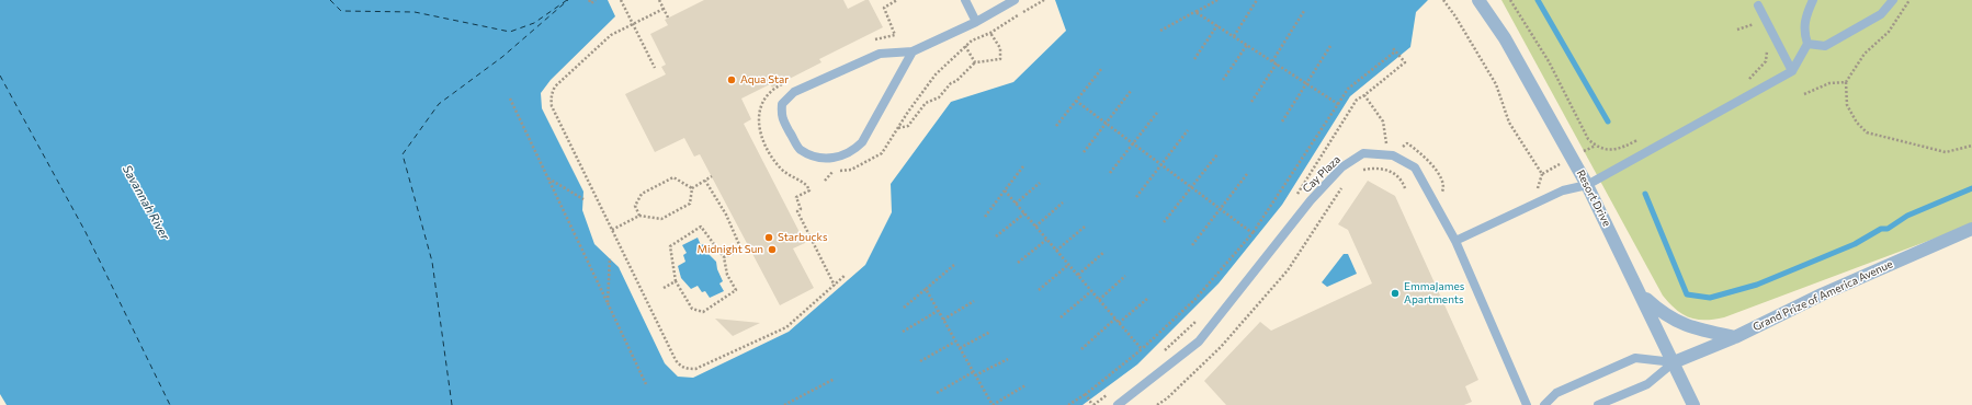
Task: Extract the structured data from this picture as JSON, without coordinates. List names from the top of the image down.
{
  "streets": {
    "street": ["Resort Drive", "Grand Prize of America Avenue"],
    "lane": ["Cay Plaza"]
  },
  "crossings": [
    ["Resort Drive", "Grand Prize of America Avenue"]
  ],
  "water": ["Savannah River"],
  "places": [
    "Aqua Star",
    "Starbucks",
    "Midnight Sun",
    "EmmaJames Apartments"
  ]
}
